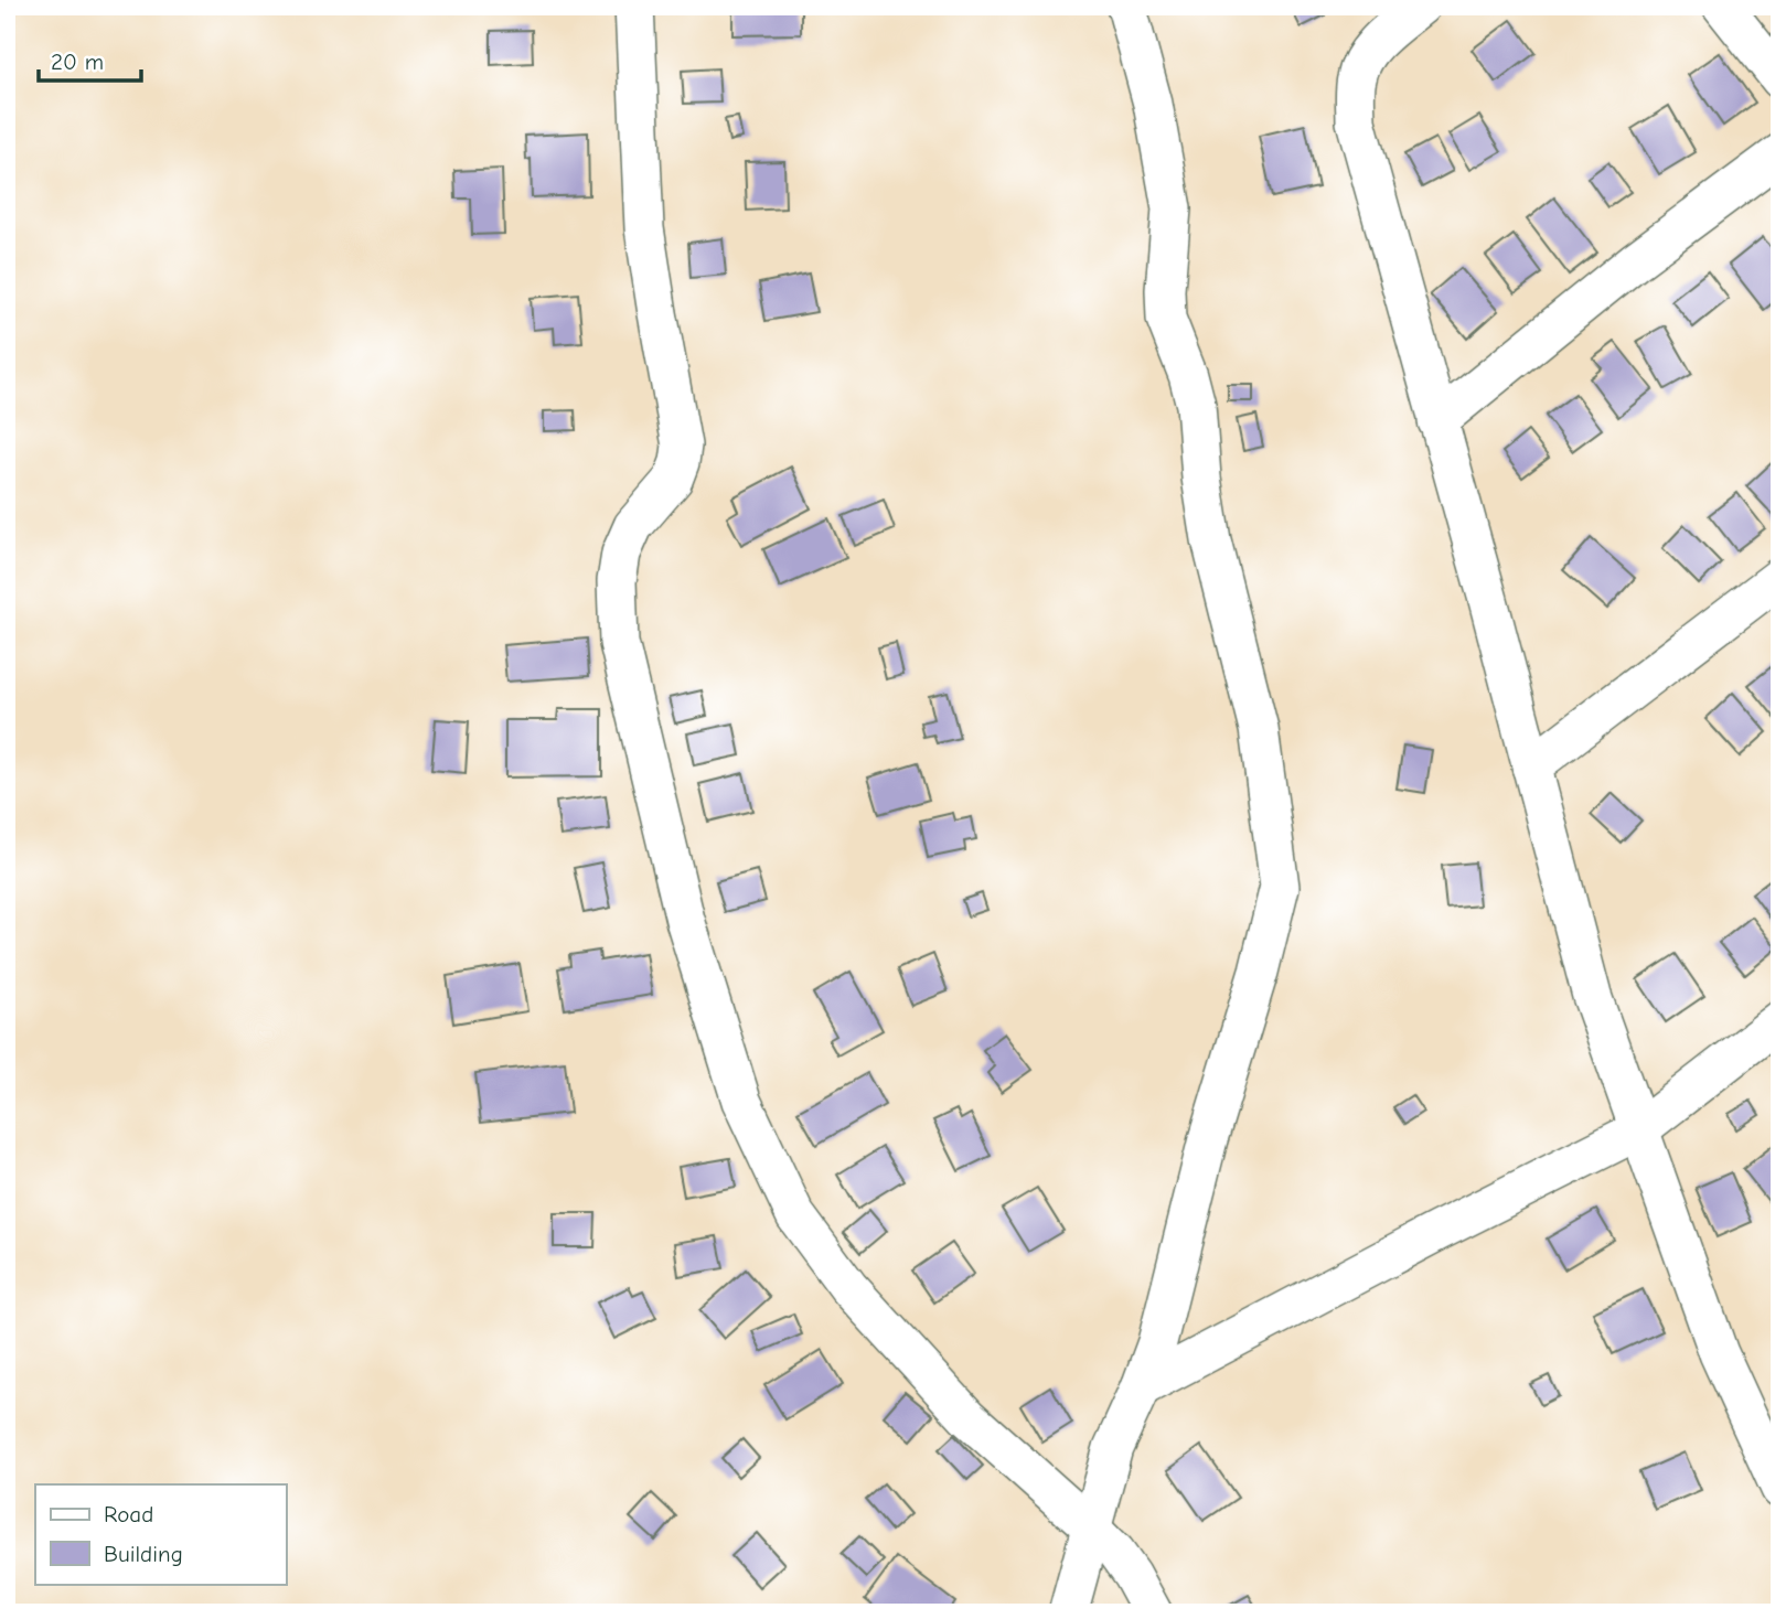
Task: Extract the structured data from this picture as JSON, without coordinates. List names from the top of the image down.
{
  "legend": ["Road", "Building"],
  "scale_bar": "20 m"
}
